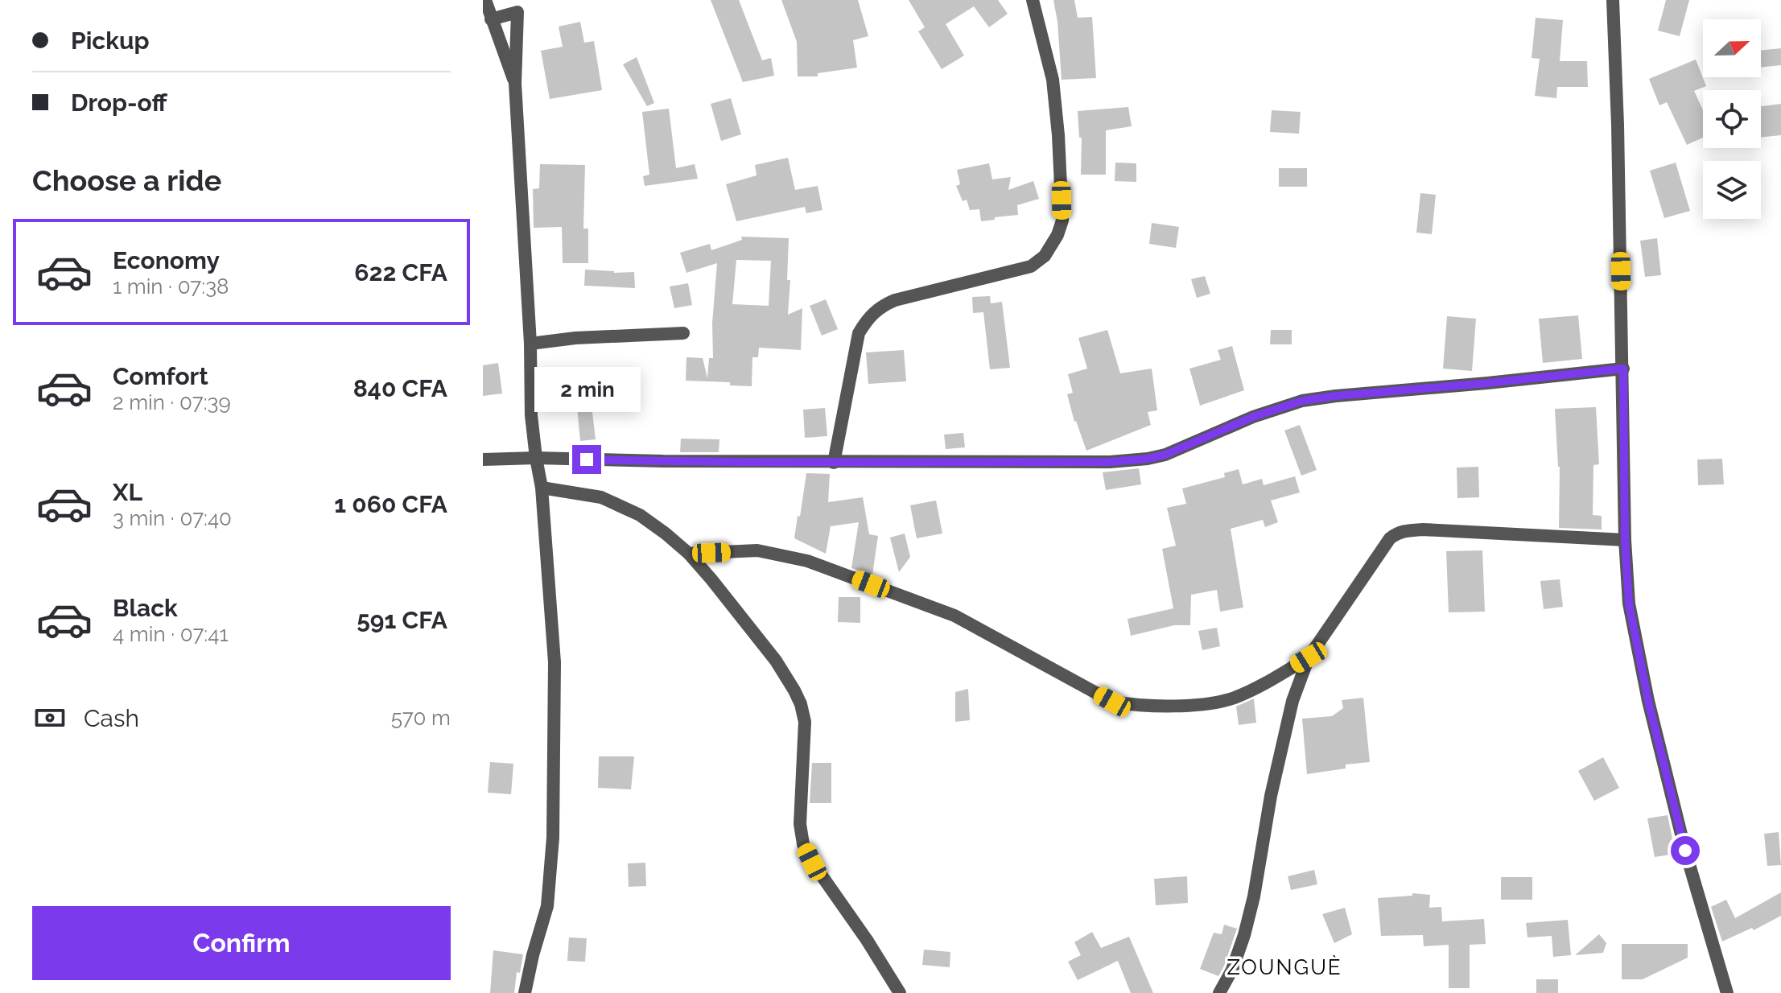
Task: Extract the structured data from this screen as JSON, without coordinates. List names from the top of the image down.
{
  "districts": ["ZOUNGUÈ"],
  "north": "right",
  "page": {
    "banner": ["Pickup", "Drop-off"],
    "heading": "Choose a ride",
    "list": [
      {
        "name": "Economy",
        "note": "1 min · 07:38",
        "value": "622 CFA"
      },
      {
        "name": "Comfort",
        "note": "2 min · 07:39",
        "value": "840 CFA"
      },
      {
        "name": "XL",
        "note": "3 min · 07:40",
        "value": "1 060 CFA"
      },
      {
        "name": "Black",
        "note": "4 min · 07:41",
        "value": "591 CFA"
      }
    ],
    "bubble": "2 min",
    "pay": ["Cash", "570 m"],
    "buttons": "Confirm"
  }
}
